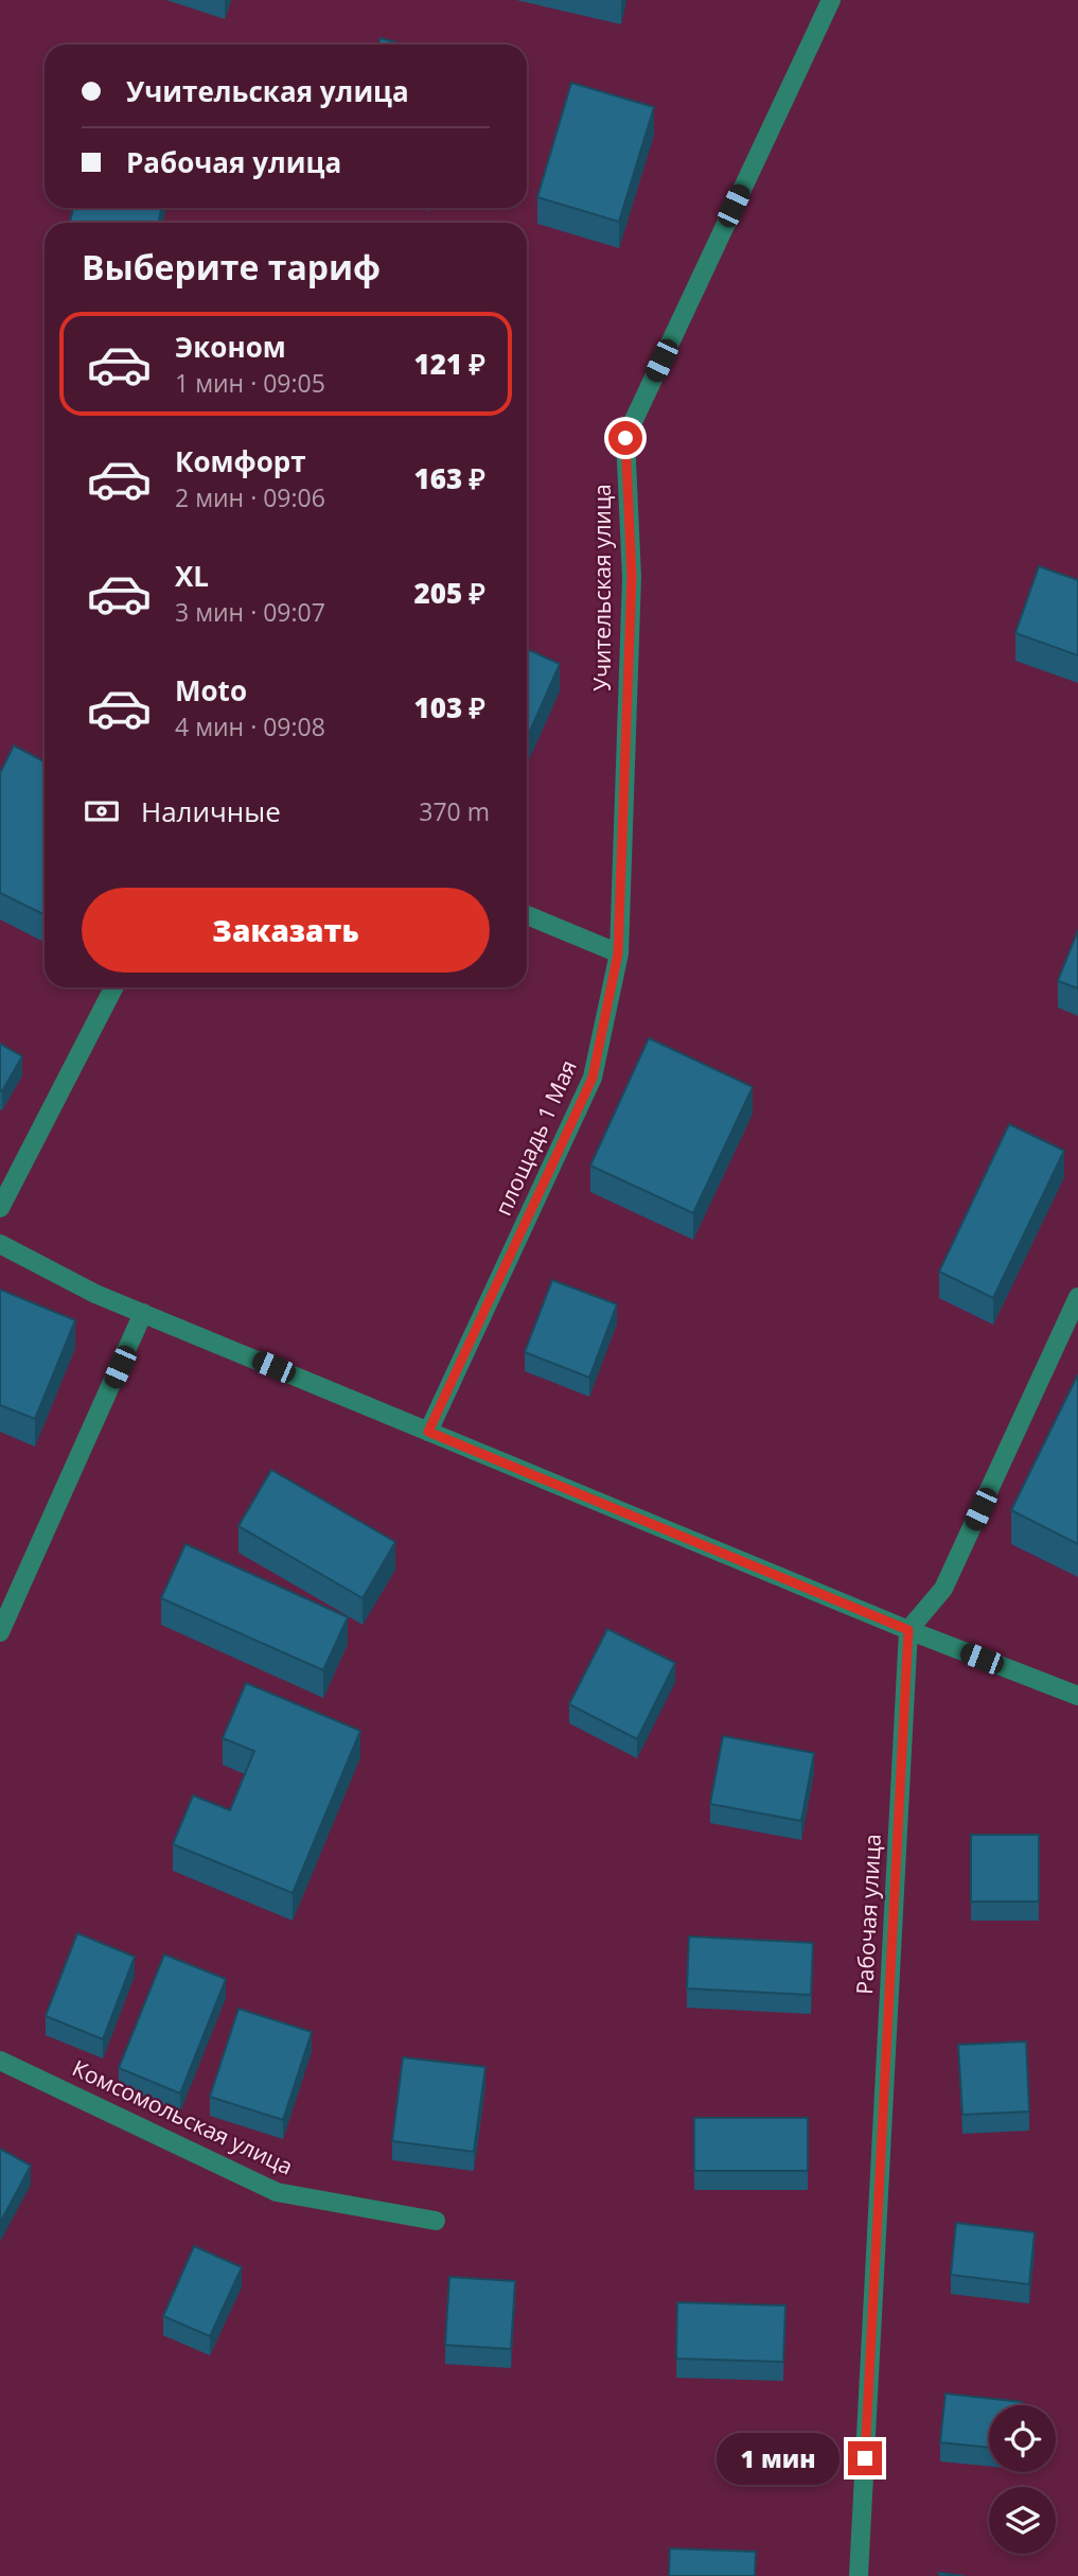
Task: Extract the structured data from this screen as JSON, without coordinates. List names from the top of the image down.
{
  "streets": {
    "street": [
      "Учительская улица",
      "площадь 1 Мая",
      "Рабочая улица",
      "Комсомольская улица"
    ]
  },
  "crossings": [
    ["Учительская улица", "площадь 1 Мая"]
  ],
  "page": {
    "banner": ["Учительская улица", "Рабочая улица"],
    "heading": "Выберите тариф",
    "list": [
      {
        "name": "Эконом",
        "note": "1 мин · 09:05",
        "value": "121 ₽"
      },
      {
        "name": "Комфорт",
        "note": "2 мин · 09:06",
        "value": "163 ₽"
      },
      {
        "name": "XL",
        "note": "3 мин · 09:07",
        "value": "205 ₽"
      },
      {
        "name": "Moto",
        "note": "4 мин · 09:08",
        "value": "103 ₽"
      }
    ],
    "pay": ["Наличные", "370 m"],
    "buttons": "Заказать",
    "bubble": "1 мин"
  }
}
